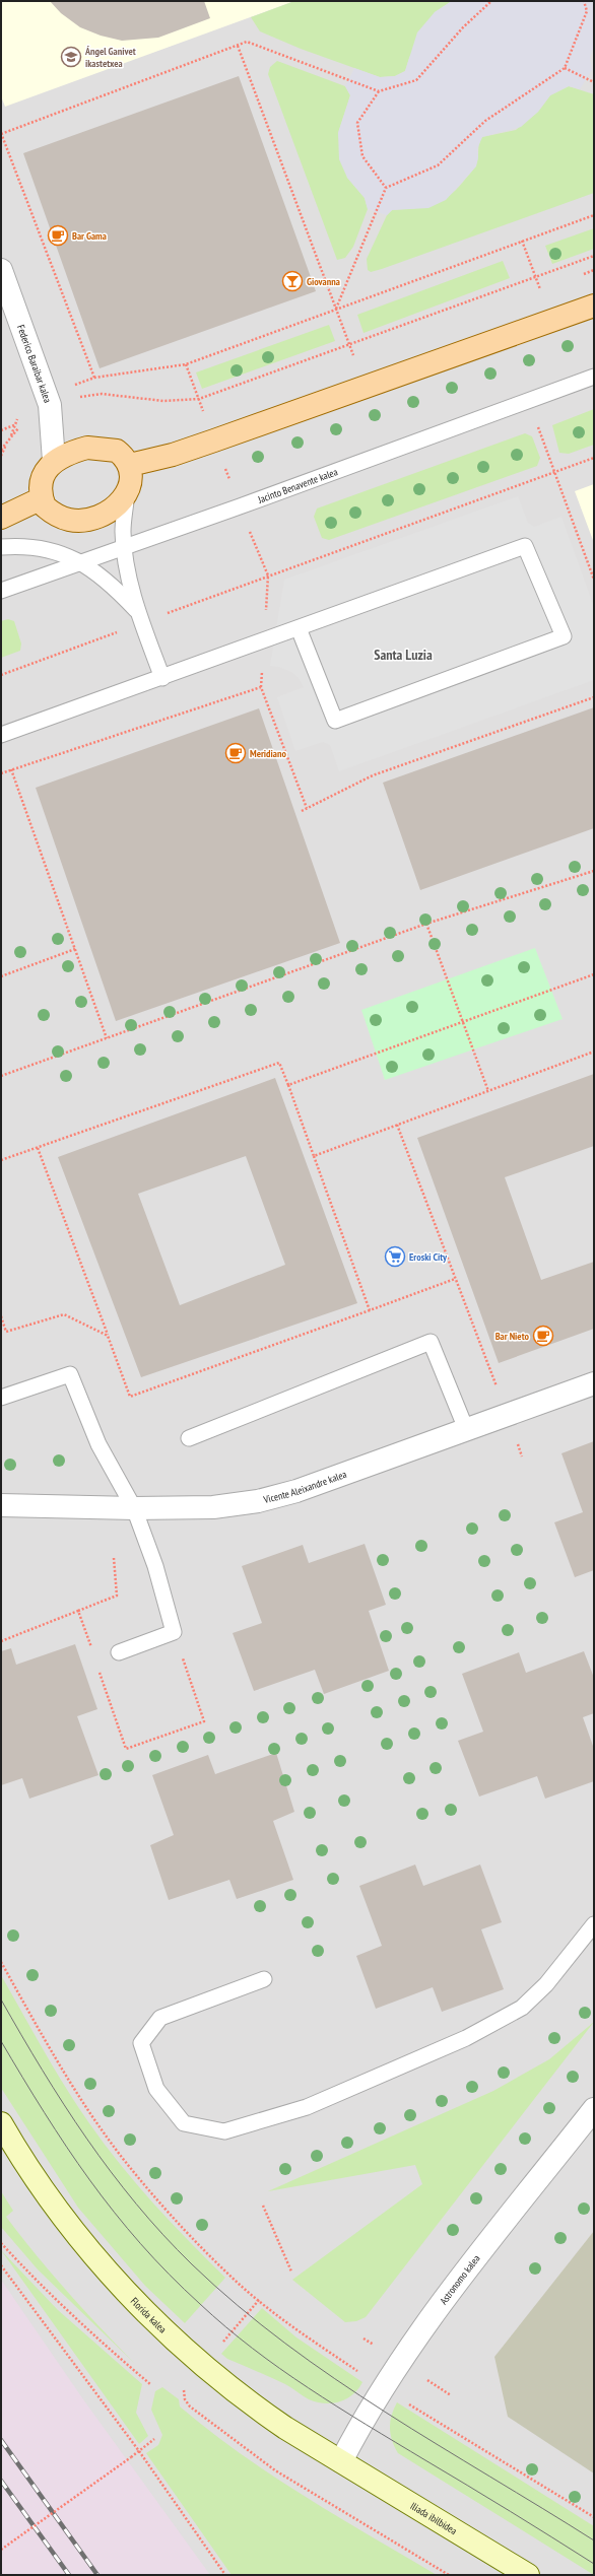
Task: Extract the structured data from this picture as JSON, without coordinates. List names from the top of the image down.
{
  "streets": {
    "main road": ["Florida kalea", "Iliada ibilbidea"],
    "street": ["Federico Baraibar kalea", "Vicente Aleixandre kalea", "Astronomo kalea"],
    "lane": ["Jacinto Benavente kalea"]
  },
  "crossings": [
    ["Astronomo kalea", "Florida kalea"],
    ["Astronomo kalea", "Iliada ibilbidea"],
    ["Florida kalea", "Iliada ibilbidea"]
  ],
  "districts": ["Santa Luzia"],
  "places": {
    "school or university": ["Ángel Ganivet ikastetxea"],
    "cafe": ["Bar Gama", "Meridiano", "Bar Nieto"],
    "bar": ["Giovanna"],
    "supermarket": ["Eroski City"]
  }
}
